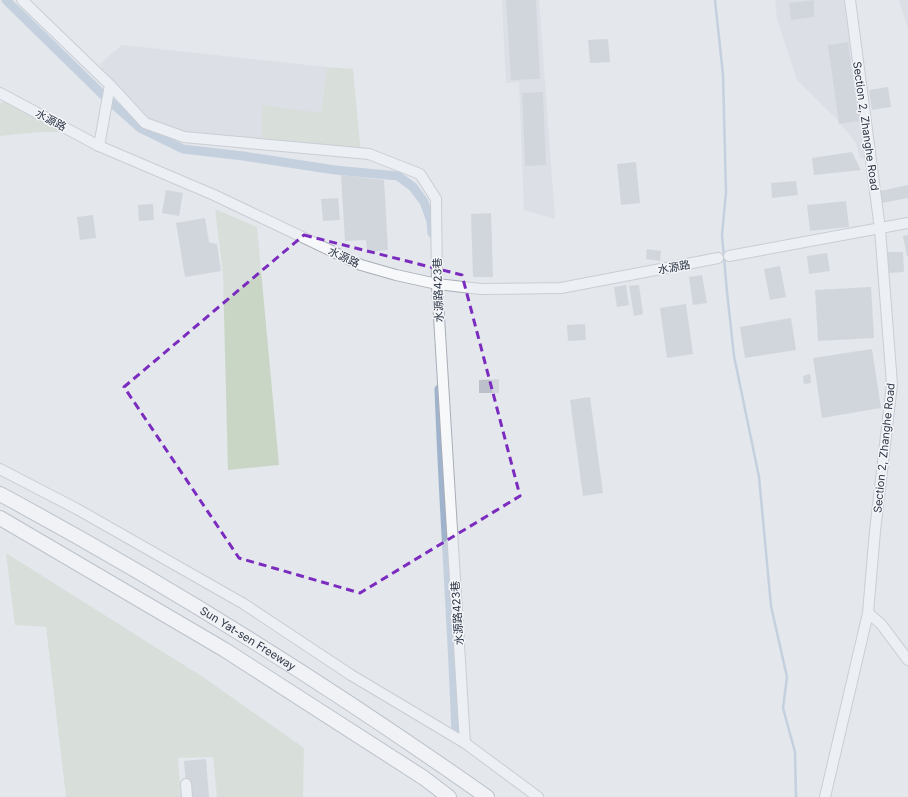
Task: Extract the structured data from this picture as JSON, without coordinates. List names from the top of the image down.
{
  "streets": {
    "highway": ["Sun Yat-sen Freeway"],
    "street": ["水源路", "Section 2, Zhanghe Road", "水源路423巷"]
  },
  "crossings": [
    ["水源路", "水源路423巷"]
  ]
}
